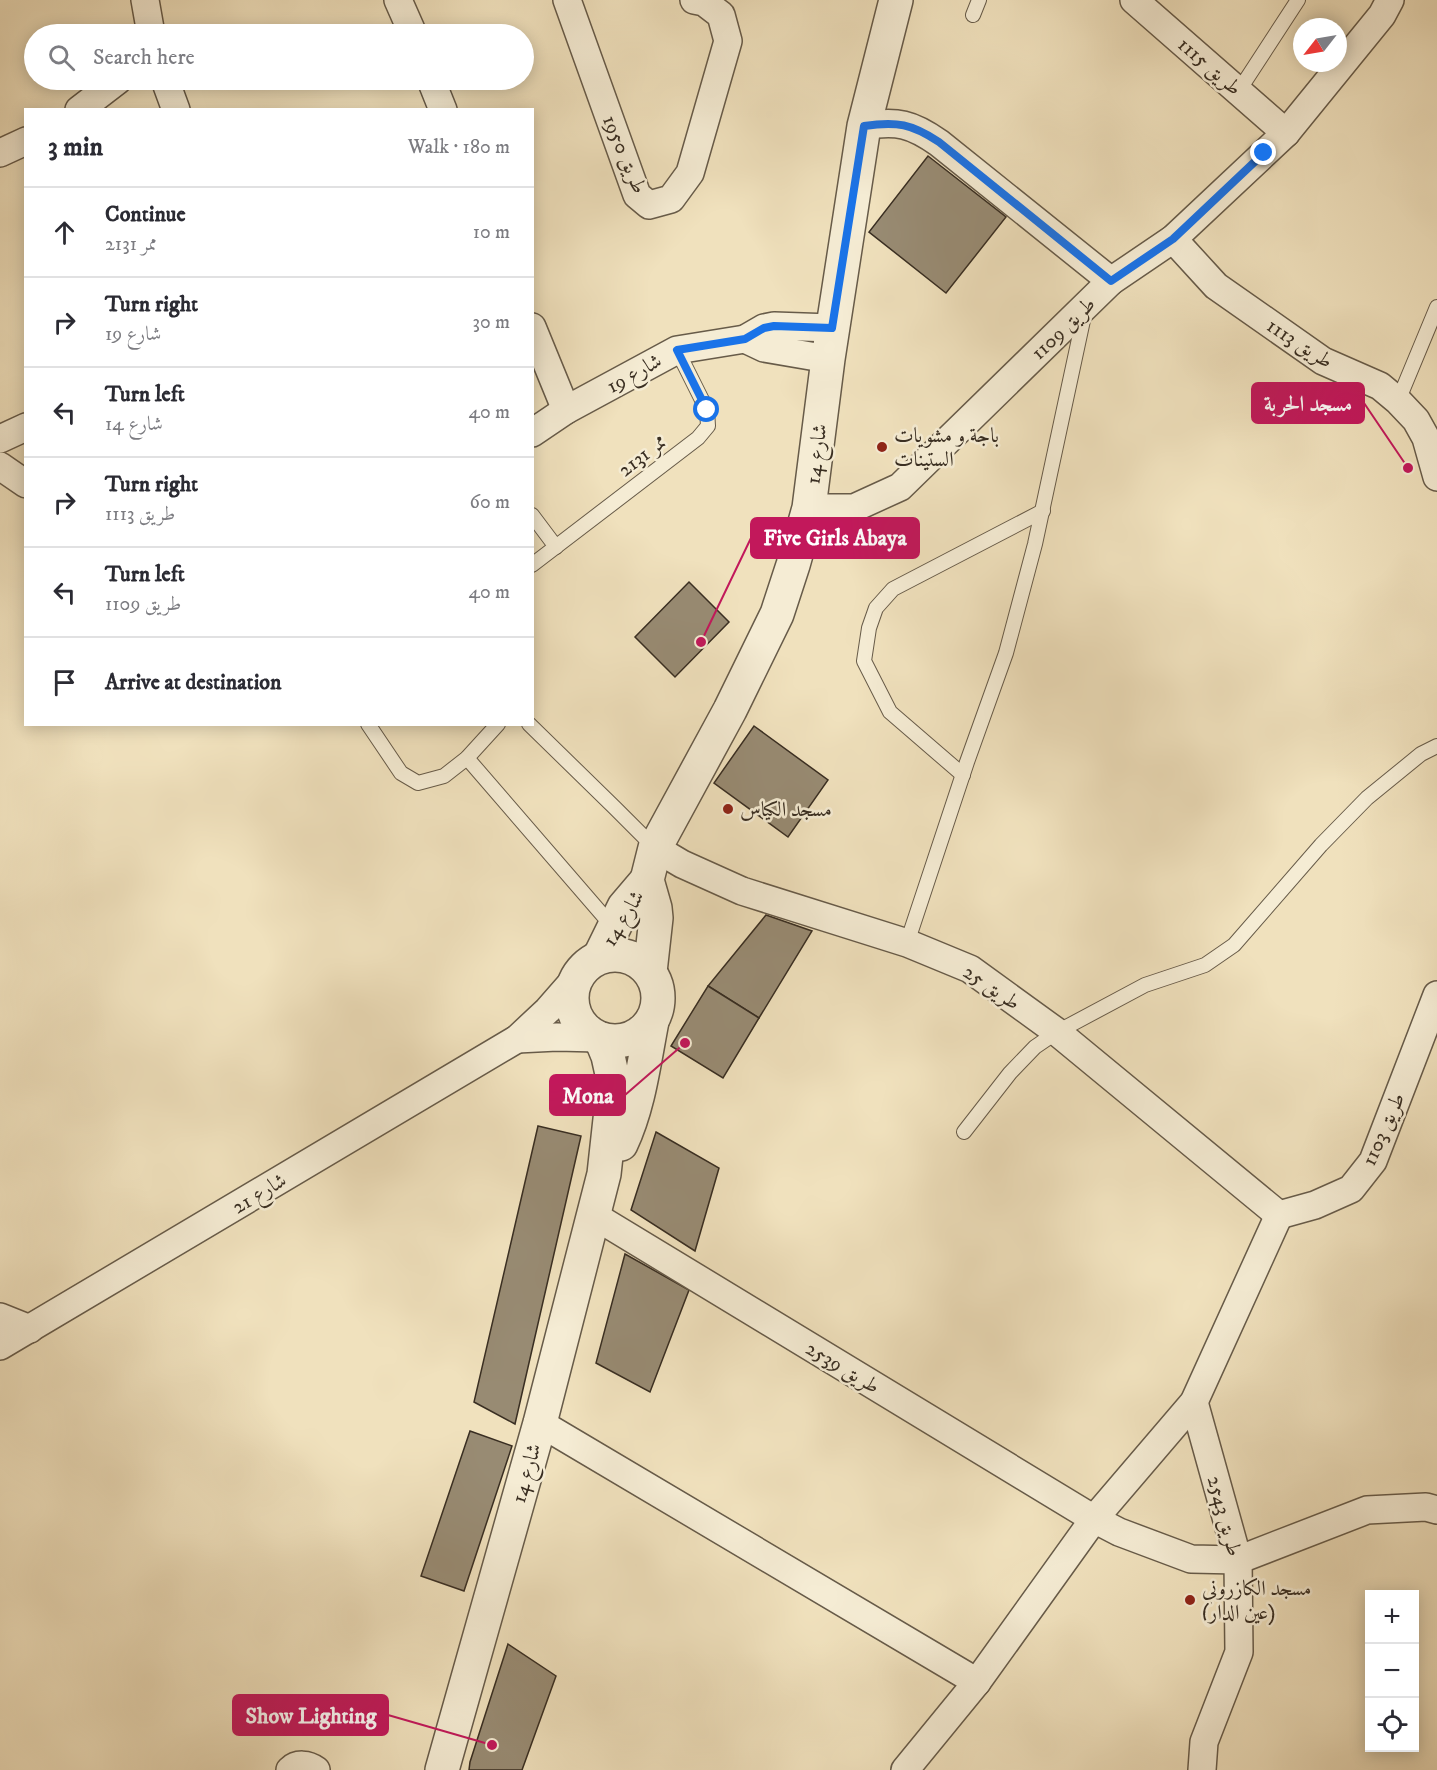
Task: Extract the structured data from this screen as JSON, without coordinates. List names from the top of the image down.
{
  "streets": {
    "street": [
      "طريق 1115",
      "طريق 1950",
      "طريق 1109",
      "طريق 1113",
      "شارع 19",
      "شارع 14",
      "طريق 25",
      "طريق 1103",
      "شارع 21",
      "طريق 2539",
      "طريق 2543"
    ],
    "lane": ["ممر 2131"]
  },
  "crossings": [
    ["طريق 1115", "طريق 1109"],
    ["طريق 1109", "طريق 1113"],
    ["طريق 1109", "شارع 14"],
    ["شارع 19", "شارع 14"],
    ["شارع 19", "ممر 2131"],
    ["شارع 14", "طريق 25"],
    ["شارع 14", "شارع 21"],
    ["شارع 14", "طريق 2539"],
    ["طريق 25", "طريق 1103"],
    ["طريق 2539", "طريق 2543"]
  ],
  "places": [
    "باجة و مشويات الستينات",
    "مسجد الحربة",
    "Five Girls Abaya",
    "مسجد الكياس",
    "Mona",
    "مسجد الكازروني (عين الدار)",
    "Show Lighting"
  ],
  "north": "bottom left",
  "page": {
    "search": "Search here",
    "heading": ["3 min", "Walk · 180 m"],
    "list": [
      ["Continue", "ممر 2131", "10 m"],
      ["Turn right", "شارع 19", "30 m"],
      ["Turn left", "شارع 14", "40 m"],
      ["Turn right", "طريق 1113", "60 m"],
      ["Turn left", "طريق 1109", "40 m"],
      "Arrive at destination"
    ],
    "map_buttons": ["+", "−"]
  }
}
